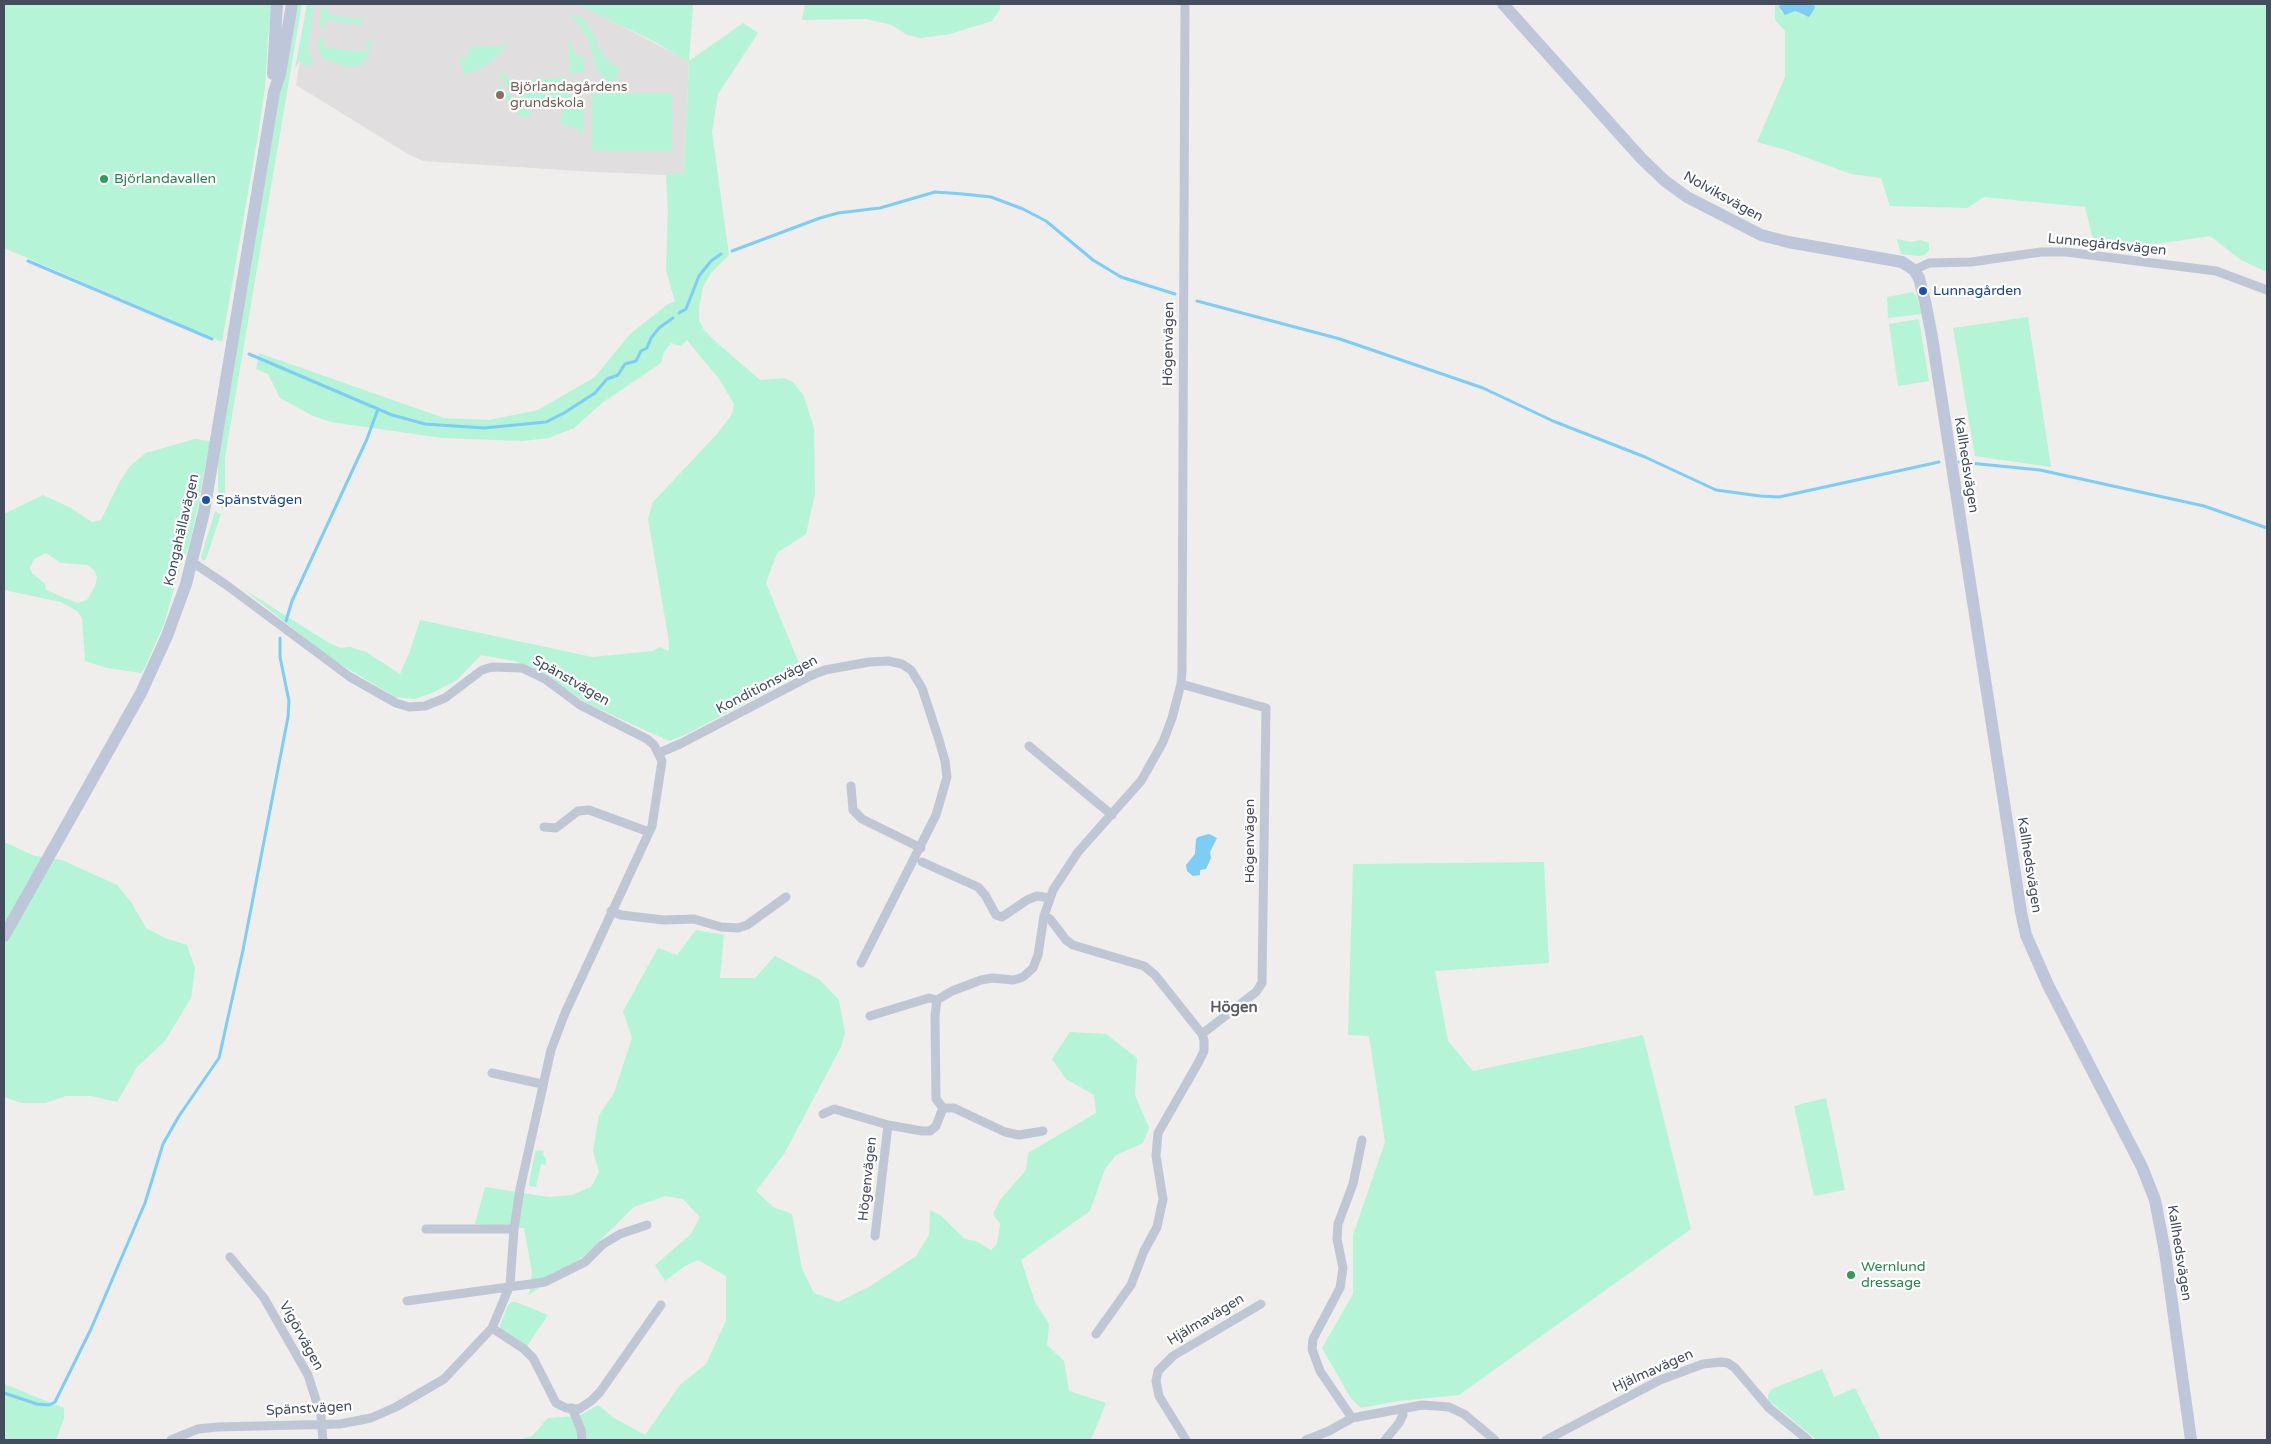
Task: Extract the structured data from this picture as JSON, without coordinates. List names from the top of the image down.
{
  "streets": {
    "street": [
      "Nolviksvägen",
      "Lunnegårdsvägen",
      "Högenvägen",
      "Kallhedsvägen",
      "Kongahällavägen",
      "Spänstvägen",
      "Konditionsvägen",
      "Hjälmavägen",
      "Vigörvägen"
    ]
  },
  "crossings": [
    ["Nolviksvägen", "Lunnegårdsvägen"],
    ["Nolviksvägen", "Kallhedsvägen"],
    ["Lunnegårdsvägen", "Kallhedsvägen"],
    ["Kongahällavägen", "Spänstvägen"],
    ["Spänstvägen", "Konditionsvägen"],
    ["Spänstvägen", "Vigörvägen"]
  ],
  "districts": ["Högen"],
  "places": [
    "Björlandagårdens grundskola",
    "Björlandavallen",
    "Lunnagården",
    "Spänstvägen",
    "Wernlund dressage"
  ]
}
